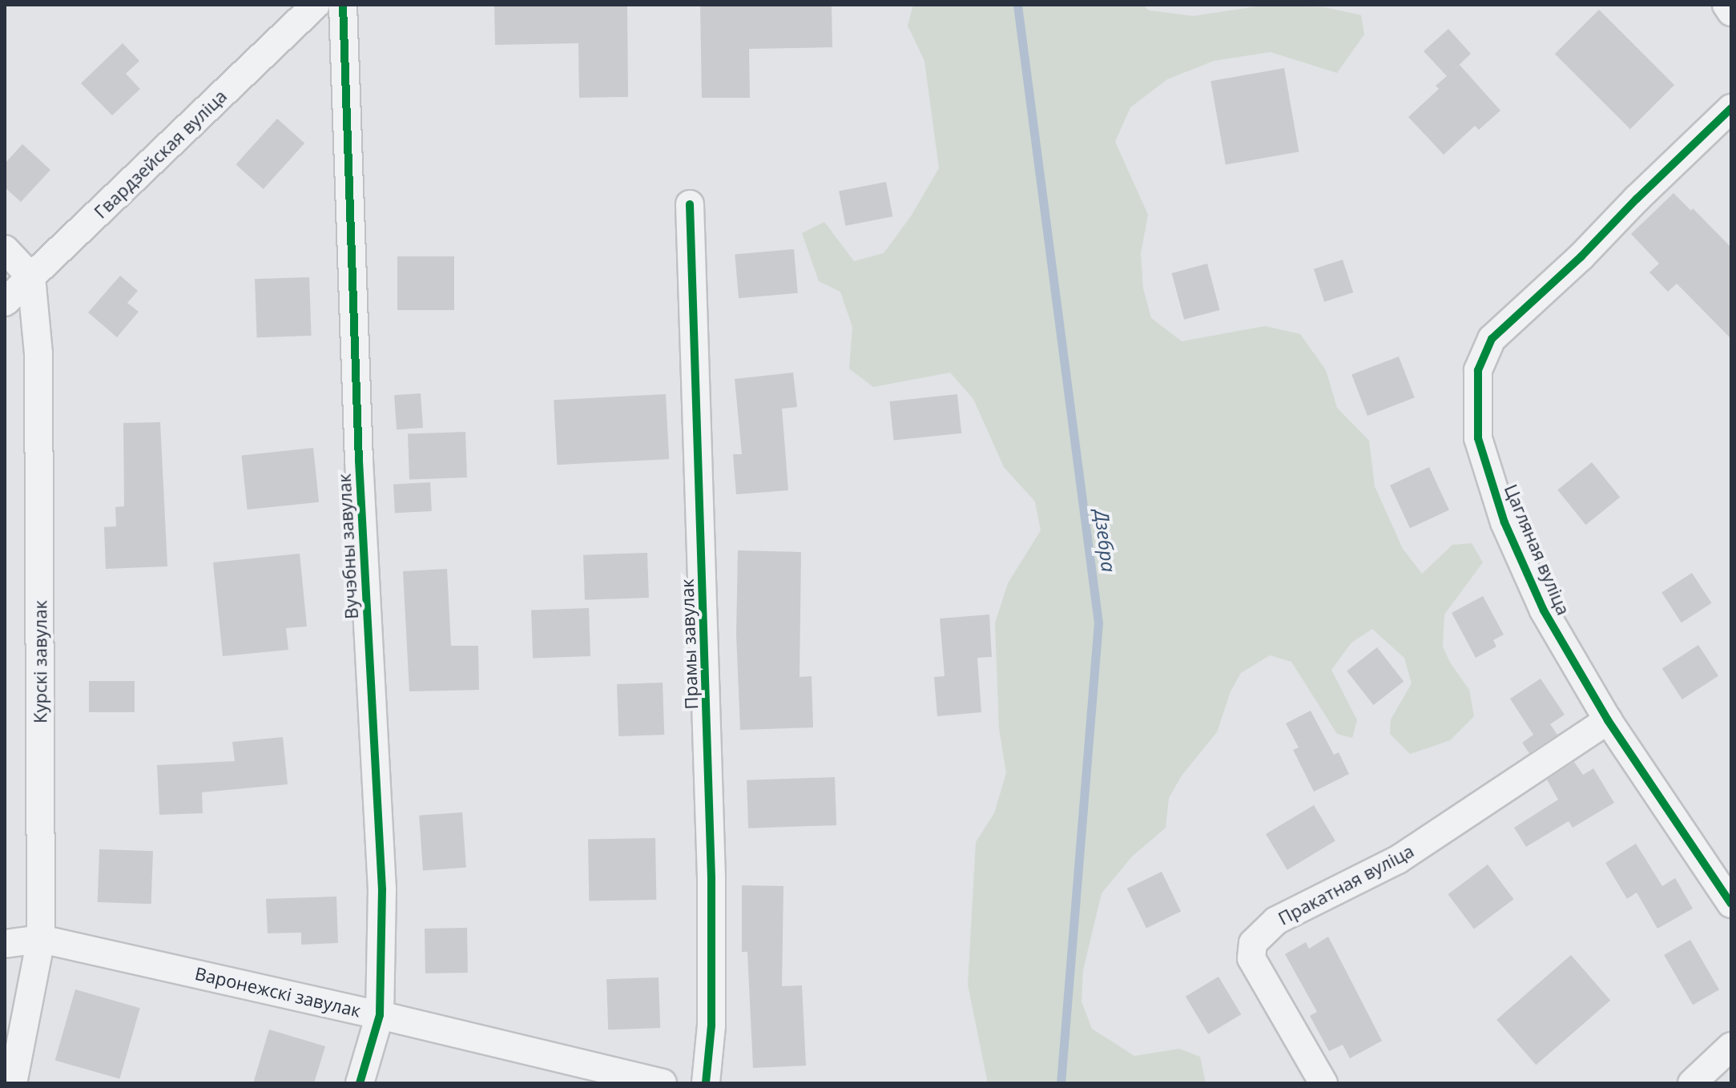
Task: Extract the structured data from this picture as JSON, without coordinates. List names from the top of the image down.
{
  "streets": {
    "street": [
      "Гвардзейская вуліца",
      "Вучэбны завулак",
      "Цагляная вуліца",
      "Прамы завулак",
      "Курскі завулак",
      "Пракатная вуліца",
      "Варонежскі завулак"
    ]
  },
  "crossings": [
    ["Гвардзейская вуліца", "Курскі завулак"],
    ["Вучэбны завулак", "Варонежскі завулак"],
    ["Цагляная вуліца", "Пракатная вуліца"],
    ["Курскі завулак", "Варонежскі завулак"]
  ],
  "water": ["Дзебра"]
}
